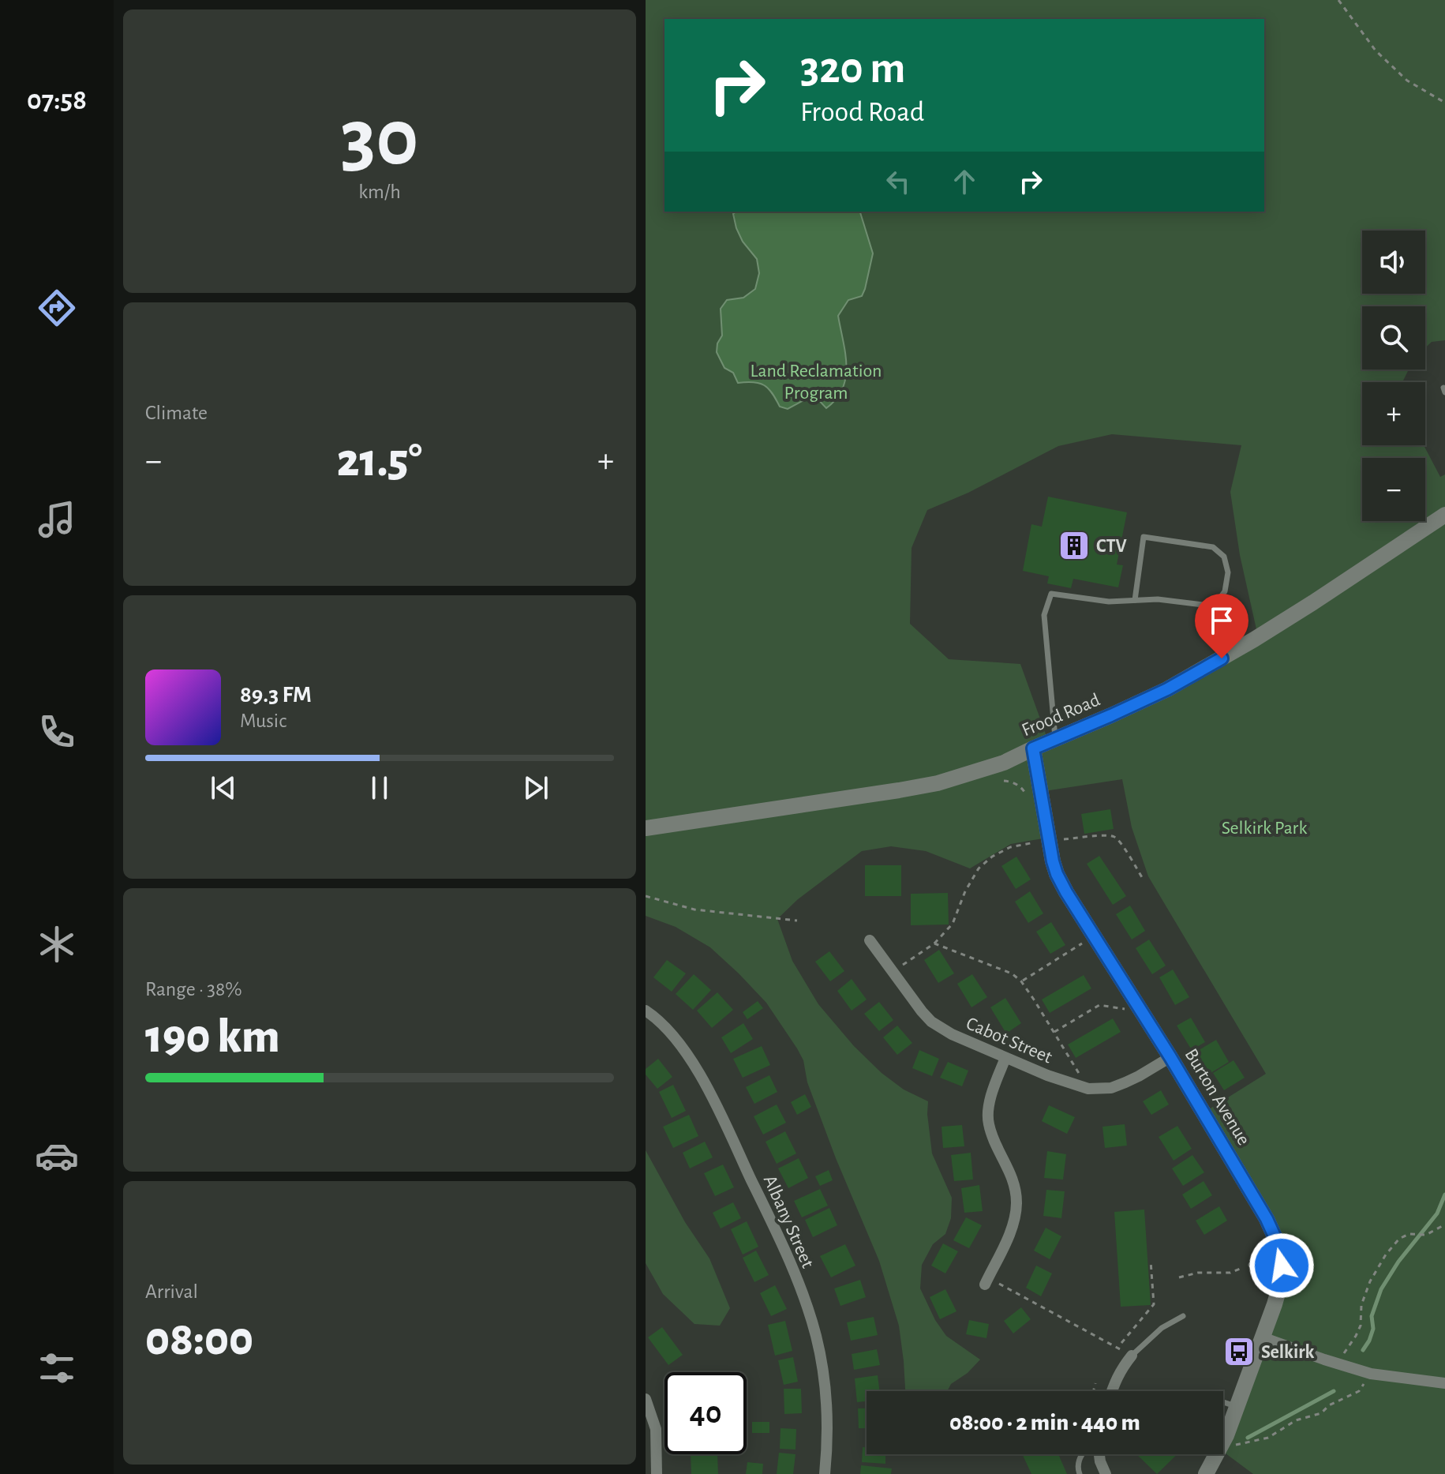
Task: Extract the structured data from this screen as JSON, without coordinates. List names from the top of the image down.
{
  "streets": {
    "street": [
      "Frood Road",
      "Cabot Street",
      "Burton Avenue",
      "Albany Street"
    ]
  },
  "crossings": [
    ["Frood Road", "Burton Avenue"],
    ["Cabot Street", "Burton Avenue"]
  ],
  "parks": ["Land Reclamation Program", "Selkirk Park"],
  "places": {
    "building": ["CTV"],
    "bus stop": ["Selkirk"]
  },
  "page": {
    "tabs": "07:58",
    "tile": [
      ["30", "km/h"],
      "Climate",
      ["Range · 38%", "190 km"],
      ["Arrival", "08:00"]
    ],
    "turn": ["320 m", "Frood Road"],
    "map_buttons": ["+", "−"],
    "heat": ["−", "21.5°", "+"],
    "song": ["89.3 FM", "Music"],
    "limit": "40",
    "trip": "08:00 · 2 min · 440 m"
  }
}
